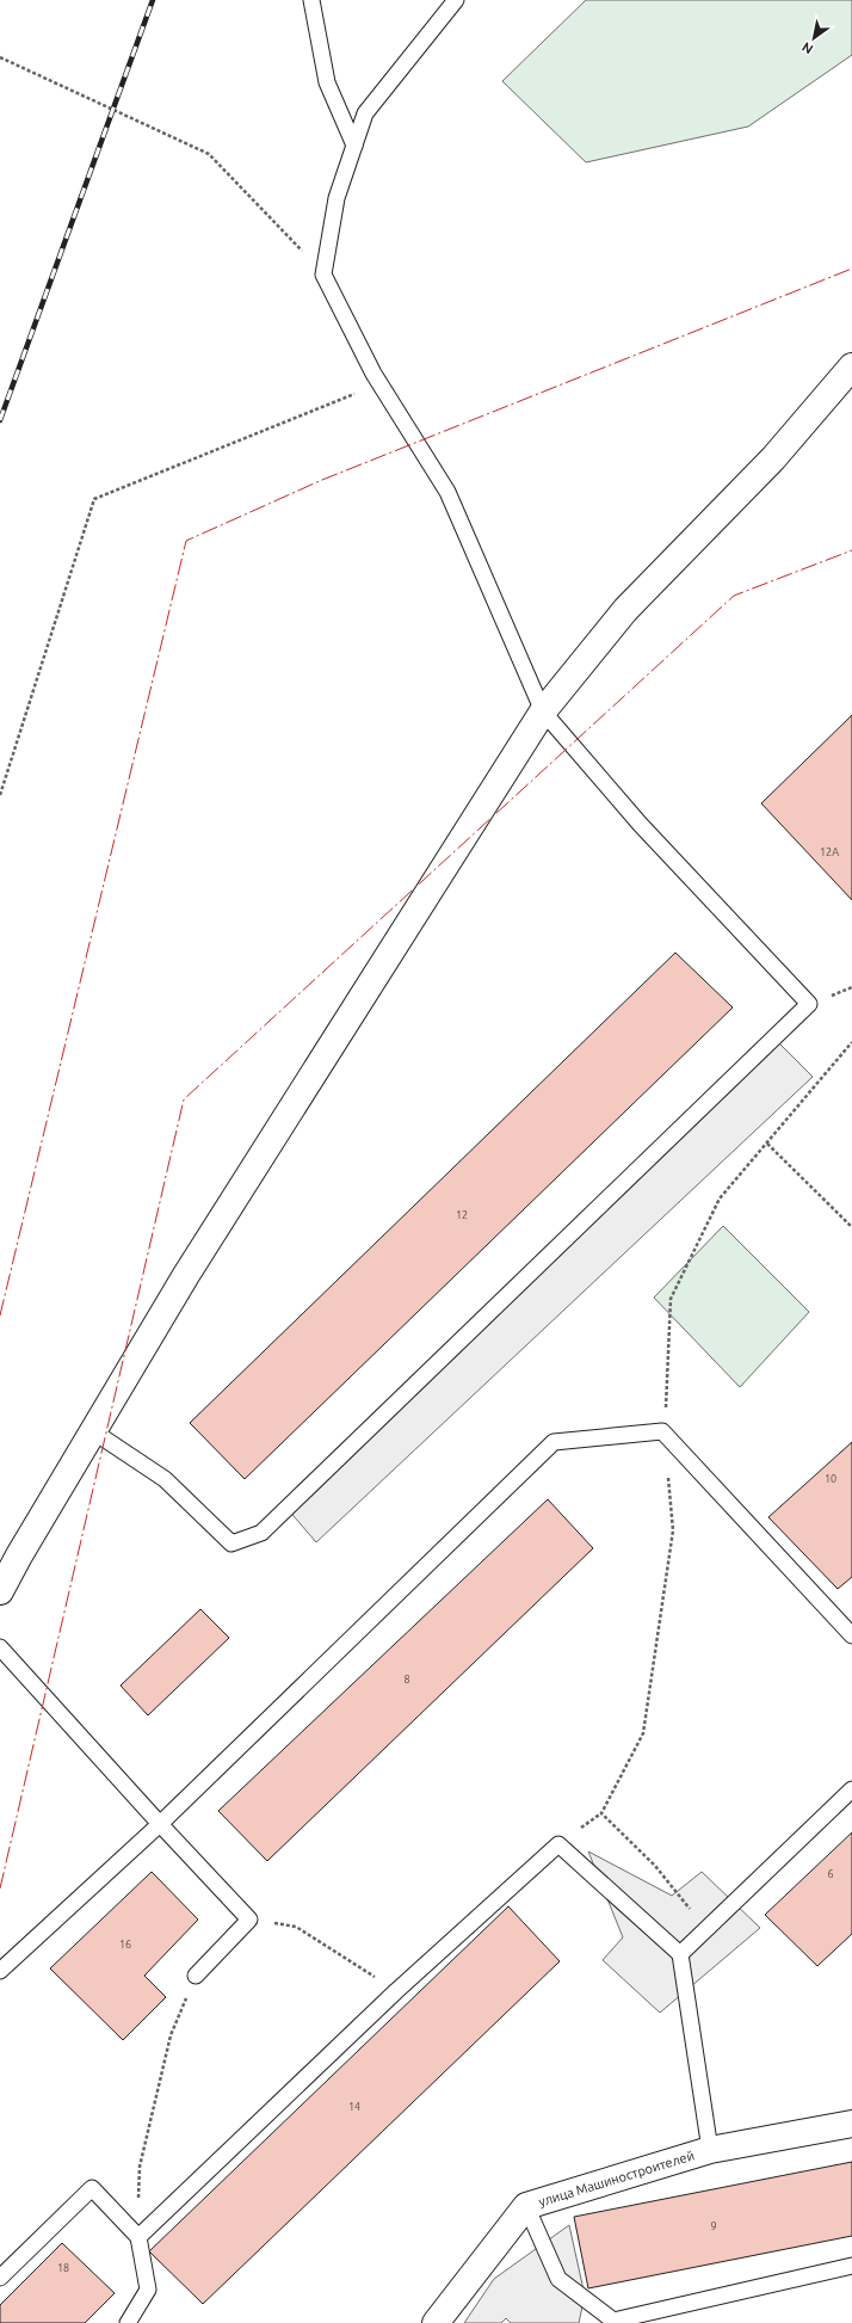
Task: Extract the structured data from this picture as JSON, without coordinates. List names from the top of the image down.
{
  "streets": {
    "street": ["улица Машиностроителей"]
  },
  "house_numbers": [
    "12А",
    "12",
    "10",
    "8",
    "6",
    "16",
    "14",
    "9",
    "18"
  ],
  "north": "bottom left"
}
